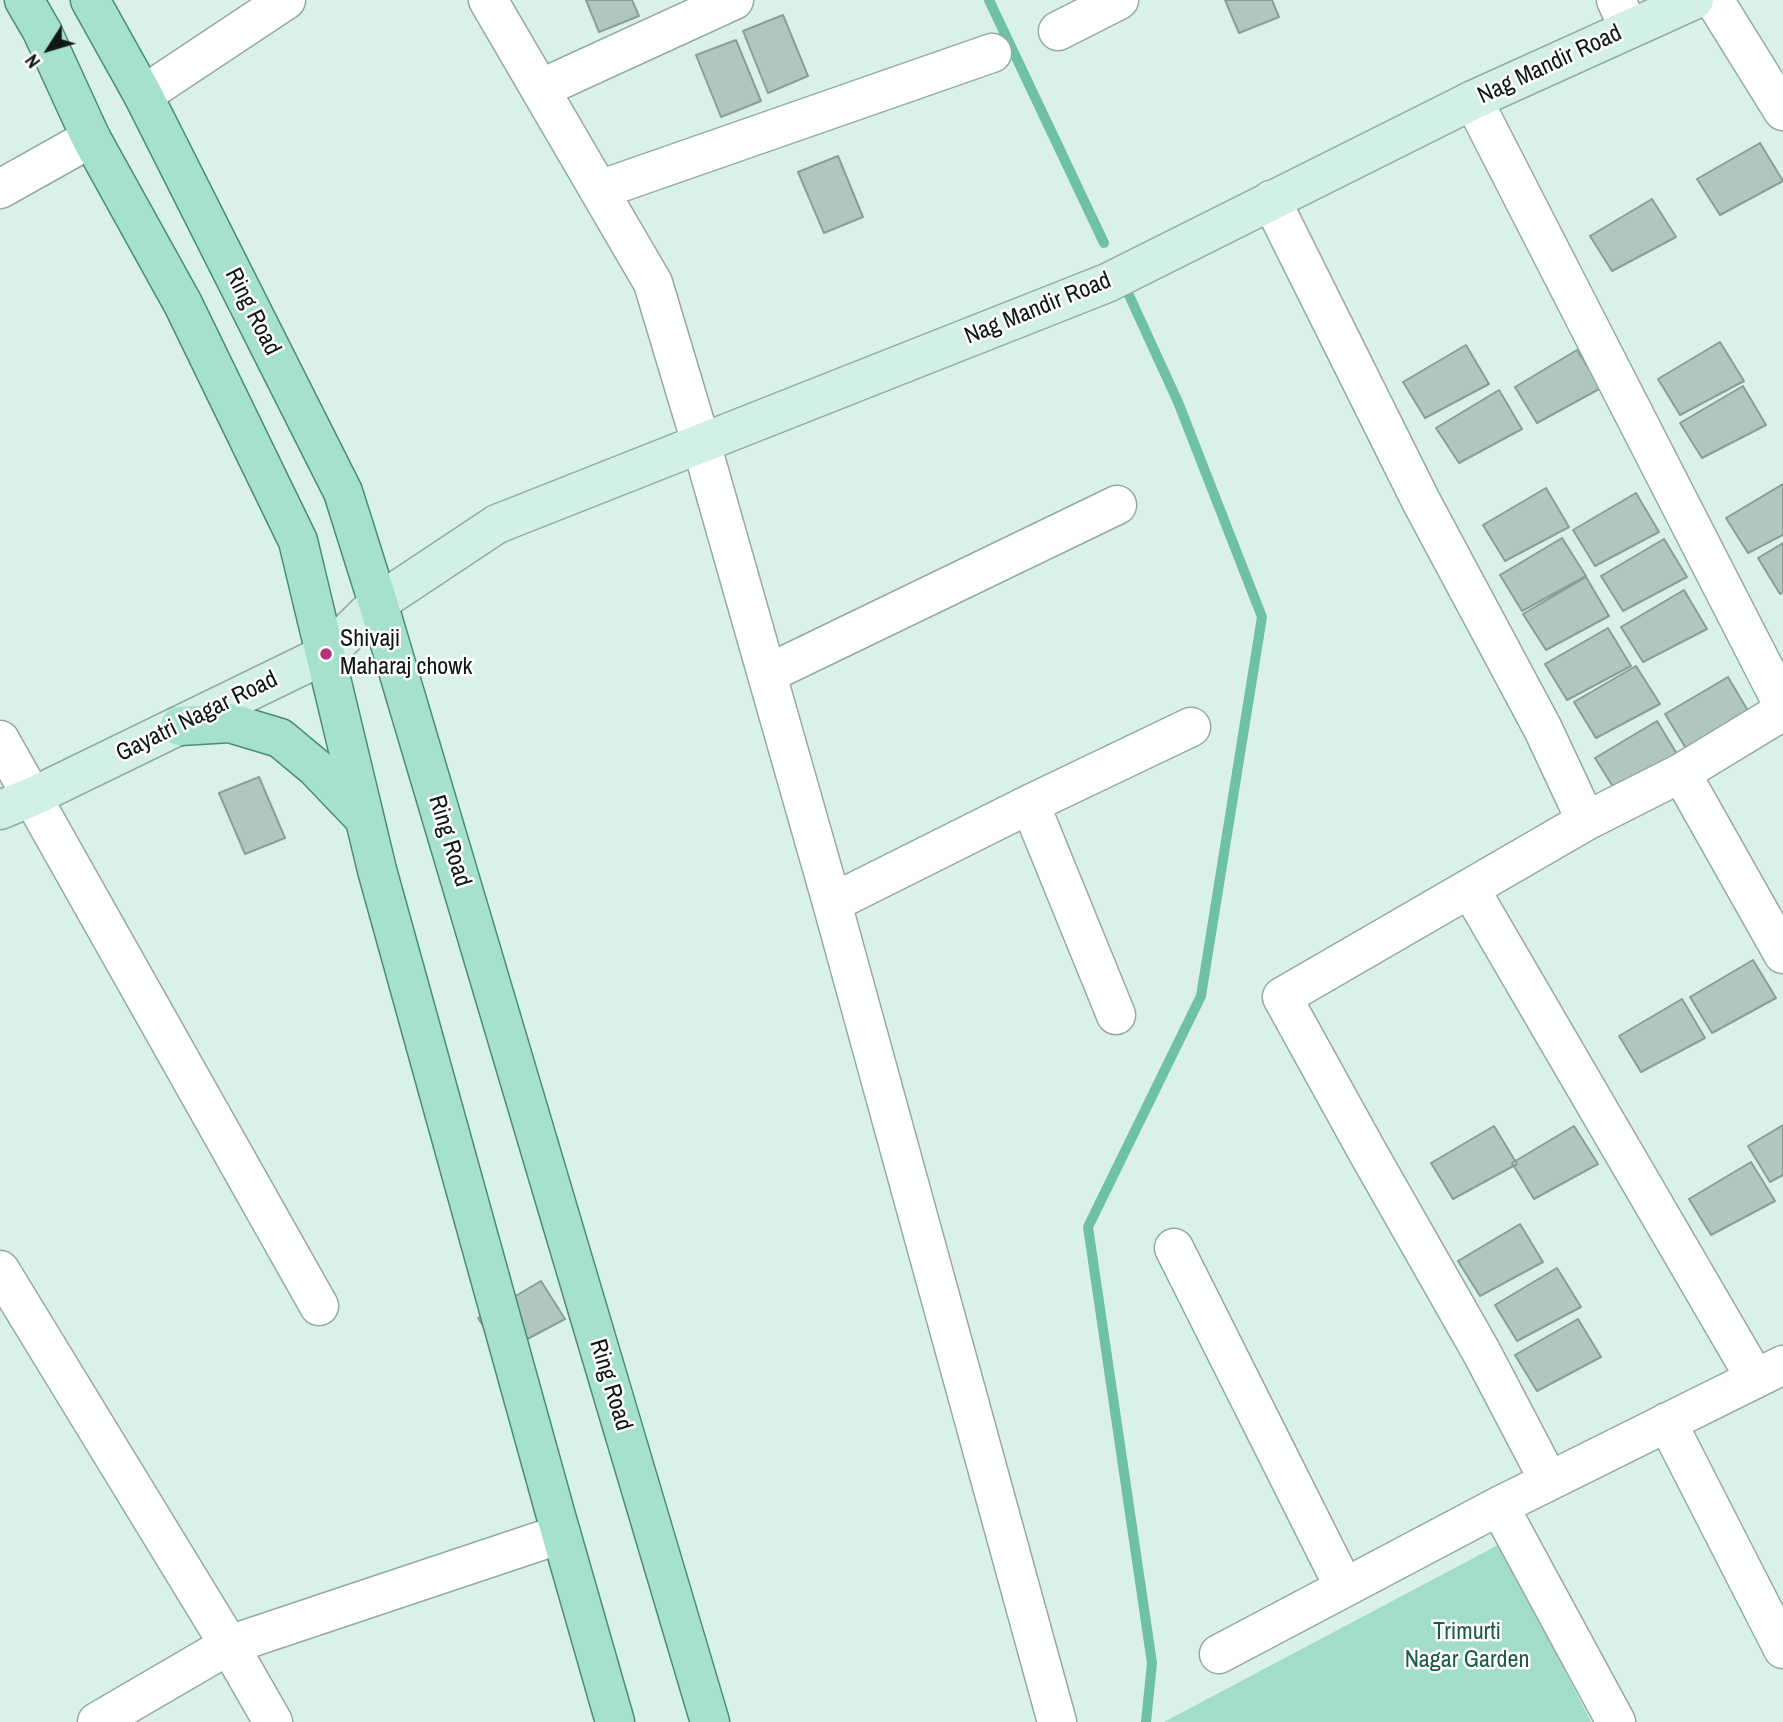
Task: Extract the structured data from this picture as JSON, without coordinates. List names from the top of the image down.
{
  "streets": {
    "main road": ["Ring Road"],
    "street": ["Nag Mandir Road", "Gayatri Nagar Road"]
  },
  "crossings": [
    ["Nag Mandir Road", "Ring Road"],
    ["Nag Mandir Road", "Gayatri Nagar Road"],
    ["Ring Road", "Gayatri Nagar Road"]
  ],
  "parks": ["Trimurti Nagar Garden"],
  "places": ["Shivaji Maharaj chowk"],
  "north": "bottom left"
}
